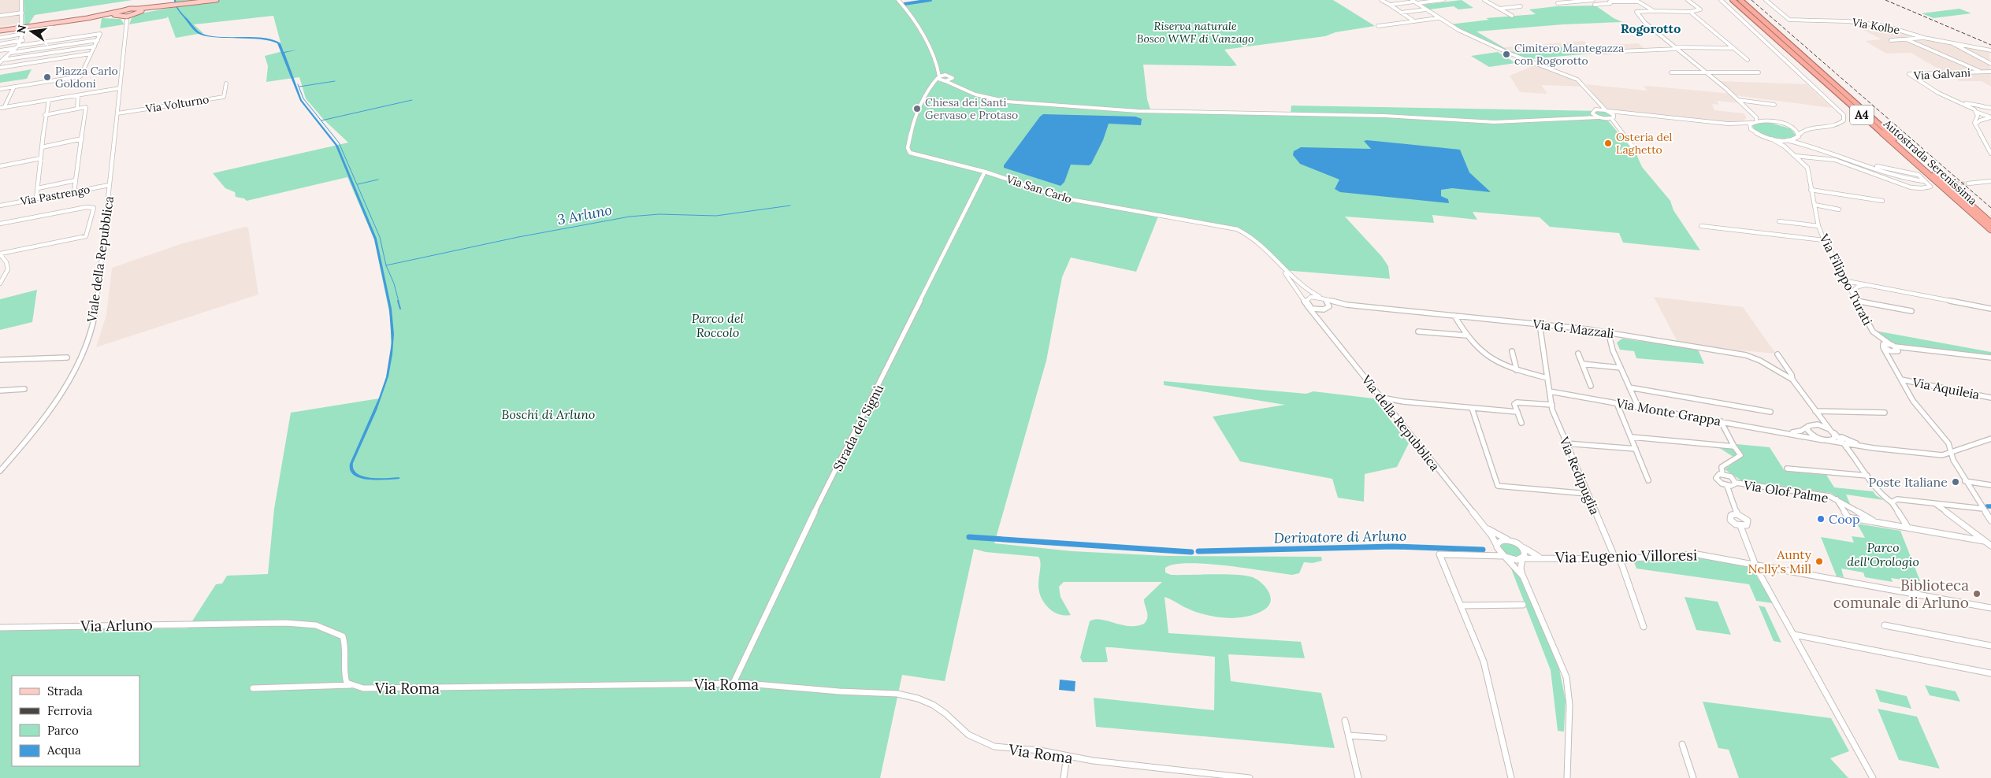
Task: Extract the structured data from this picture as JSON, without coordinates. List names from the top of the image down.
{
  "streets": {
    "highway": ["A4", "Autostrada Serenissima"],
    "street": [
      "Via Kolbe",
      "Via Galvani",
      "Via Volturno",
      "Via San Carlo",
      "Via Pastrengo",
      "Viale della Repubblica",
      "Via Filippo Turati",
      "Via G. Mazzali",
      "Via Aquileia",
      "Via Monte Grappa",
      "Via della Repubblica",
      "Strada del Signù",
      "Via Redipuglia",
      "Via Olof Palme",
      "Via Eugenio Villoresi",
      "Via Arluno",
      "Via Roma"
    ]
  },
  "crossings": [
    ["Via Volturno", "Viale della Repubblica"],
    ["Via San Carlo", "Via G. Mazzali"],
    ["Via San Carlo", "Via della Repubblica"],
    ["Via San Carlo", "Strada del Signù"],
    ["Via Pastrengo", "Viale della Repubblica"],
    ["Via G. Mazzali", "Via Redipuglia"],
    ["Via Monte Grappa", "Via Redipuglia"],
    ["Via della Repubblica", "Via Eugenio Villoresi"],
    ["Strada del Signù", "Via Roma"],
    ["Via Redipuglia", "Via Eugenio Villoresi"],
    ["Via Arluno", "Via Roma"]
  ],
  "districts": ["Rogorotto"],
  "water": ["3 Arluno", "Derivatore di Arluno"],
  "parks": [
    "Riserva naturale Bosco WWF di Vanzago",
    "Parco del Roccolo",
    "Boschi di Arluno",
    "Parco dell'Orologio"
  ],
  "places": [
    "Cimitero Mantegazza con Rogorotto",
    "Piazza Carlo Goldoni",
    "Chiesa dei Santi Gervaso e Protaso",
    "Osteria del Laghetto",
    "Poste Italiane",
    "Coop",
    "Aunty Nelly's Mill",
    "Biblioteca comunale di Arluno"
  ],
  "legend": [
    "Strada",
    "Ferrovia",
    "Parco",
    "Acqua"
  ],
  "north": "left"
}
